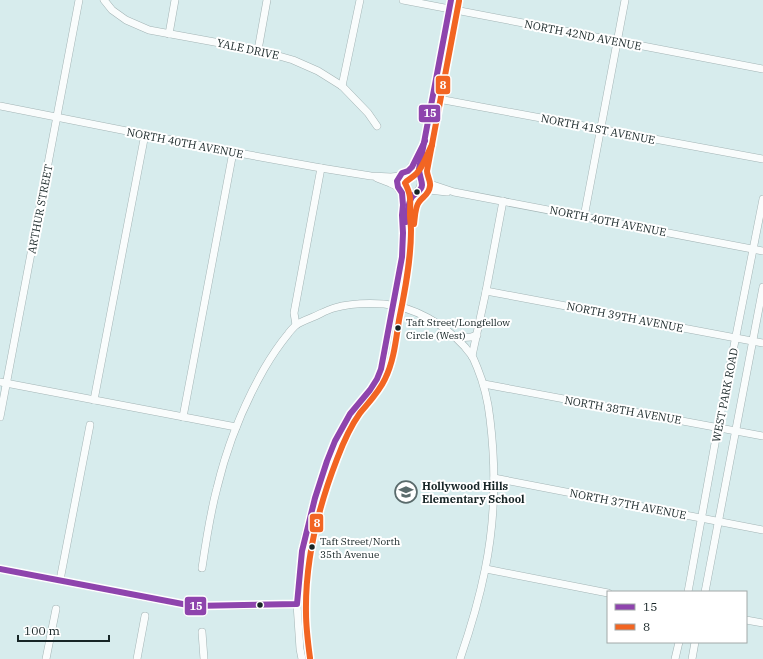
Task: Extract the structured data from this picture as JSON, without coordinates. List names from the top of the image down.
{
  "streets": {
    "street": [
      "NORTH 42ND AVENUE",
      "YALE DRIVE",
      "NORTH 41ST AVENUE",
      "NORTH 40TH AVENUE",
      "ARTHUR STREET",
      "NORTH 39TH AVENUE",
      "WEST PARK ROAD",
      "NORTH 38TH AVENUE",
      "NORTH 37TH AVENUE"
    ]
  },
  "crossings": [
    ["NORTH 40TH AVENUE", "ARTHUR STREET"],
    ["NORTH 40TH AVENUE", "WEST PARK ROAD"],
    ["NORTH 39TH AVENUE", "WEST PARK ROAD"],
    ["WEST PARK ROAD", "NORTH 38TH AVENUE"],
    ["WEST PARK ROAD", "NORTH 37TH AVENUE"]
  ],
  "places": {
    "other": ["Taft Street/Longfellow Circle (West)", "Taft Street/North 35th Avenue"],
    "school or university": ["Hollywood Hills Elementary School"]
  },
  "lines": ["transit line 15", "transit line 8"],
  "legend": ["15", "8"],
  "scale_bar": "100 m"
}
